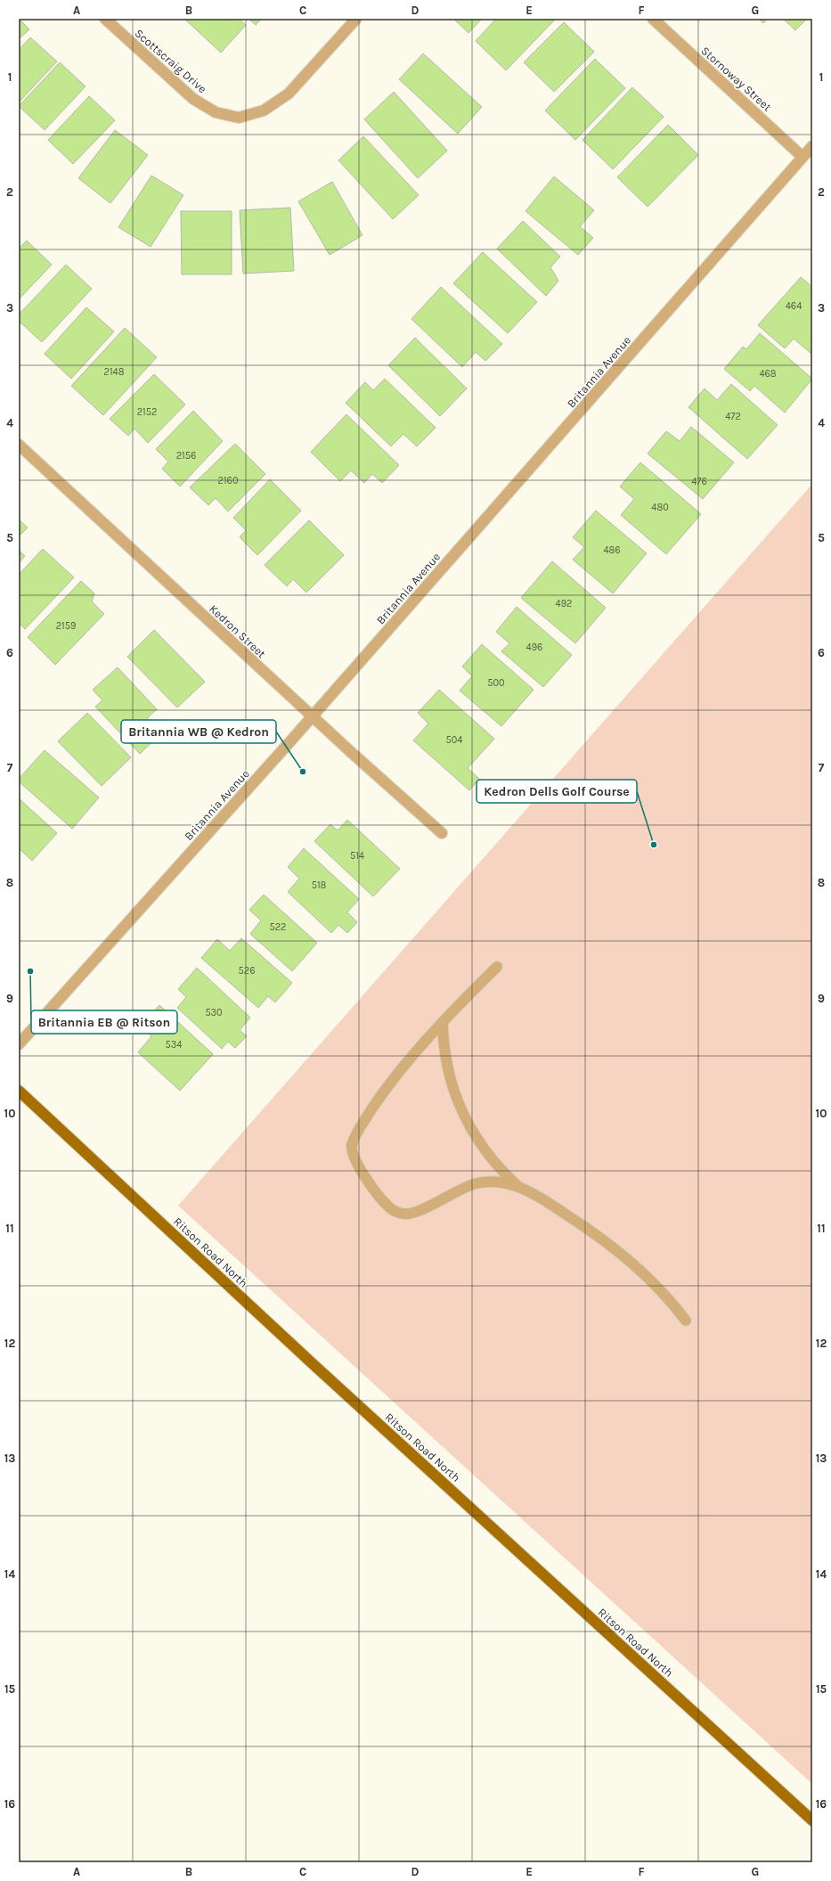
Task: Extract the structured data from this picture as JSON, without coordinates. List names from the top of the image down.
{
  "streets": {
    "main road": ["Ritson Road North"],
    "street": [
      "Scottscraig Drive",
      "Stornoway Street",
      "Britannia Avenue",
      "Kedron Street"
    ]
  },
  "crossings": [
    ["Stornoway Street", "Britannia Avenue"],
    ["Britannia Avenue", "Kedron Street"]
  ],
  "places": ["Britannia WB @ Kedron", "Kedron Dells Golf Course", "Britannia EB @ Ritson"],
  "house_numbers": [
    "464",
    "2148",
    "468",
    "2152",
    "472",
    "2156",
    "2160",
    "476",
    "480",
    "486",
    "492",
    "2159",
    "496",
    "500",
    "504",
    "514",
    "518",
    "522",
    "526",
    "530",
    "534"
  ],
  "grid": {
    "columns": [
      "A",
      "B",
      "C",
      "D",
      "E",
      "F",
      "G"
    ],
    "rows": [
      "1",
      "2",
      "3",
      "4",
      "5",
      "6",
      "7",
      "8",
      "9",
      "10",
      "11",
      "12",
      "13",
      "14",
      "15",
      "16"
    ]
  }
}
